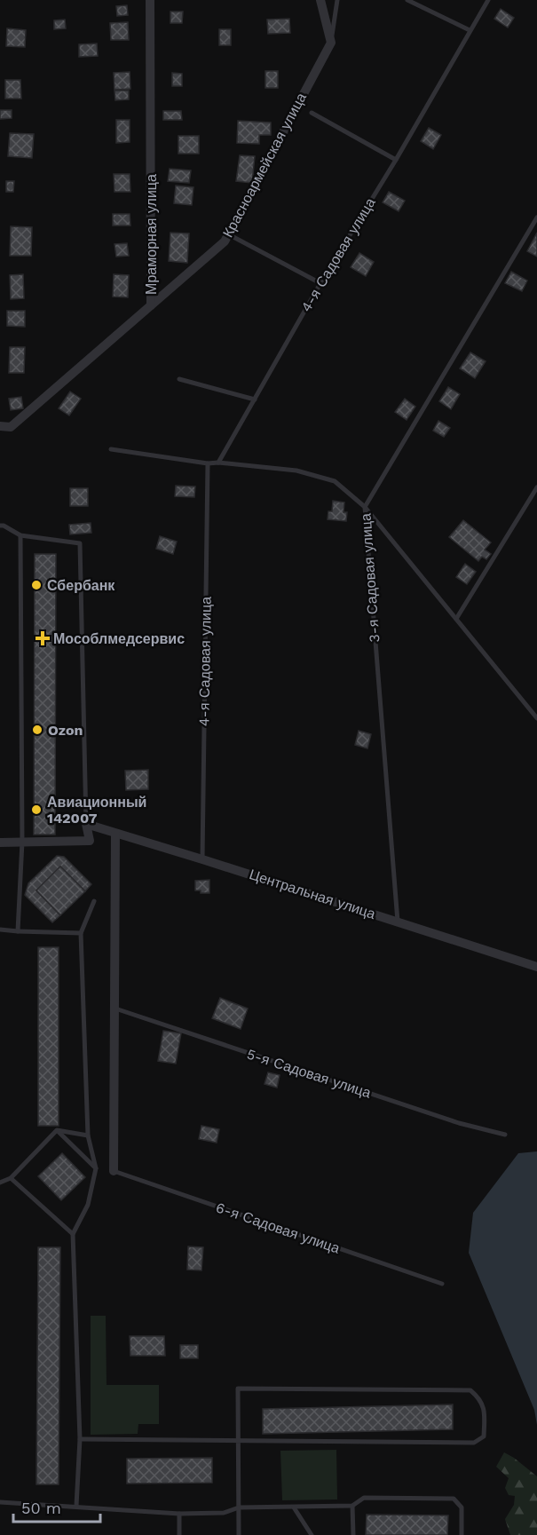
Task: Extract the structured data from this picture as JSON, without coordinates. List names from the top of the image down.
{
  "streets": {
    "street": ["Красноармейская улица", "Мраморная улица", "Центральная улица"],
    "lane": [
      "4-я Садовая улица",
      "3-я Садовая улица",
      "5-я Садовая улица",
      "6-я Садовая улица"
    ]
  },
  "crossings": [
    ["Красноармейская улица", "Мраморная улица"],
    ["4-я Садовая улица", "Центральная улица"],
    ["3-я Садовая улица", "Центральная улица"]
  ],
  "places": {
    "other": ["Сбербанк", "Ozon", "Авиационный 142007"],
    "health": ["Мособлмедсервис"]
  },
  "scale_bar": "50 m"
}
